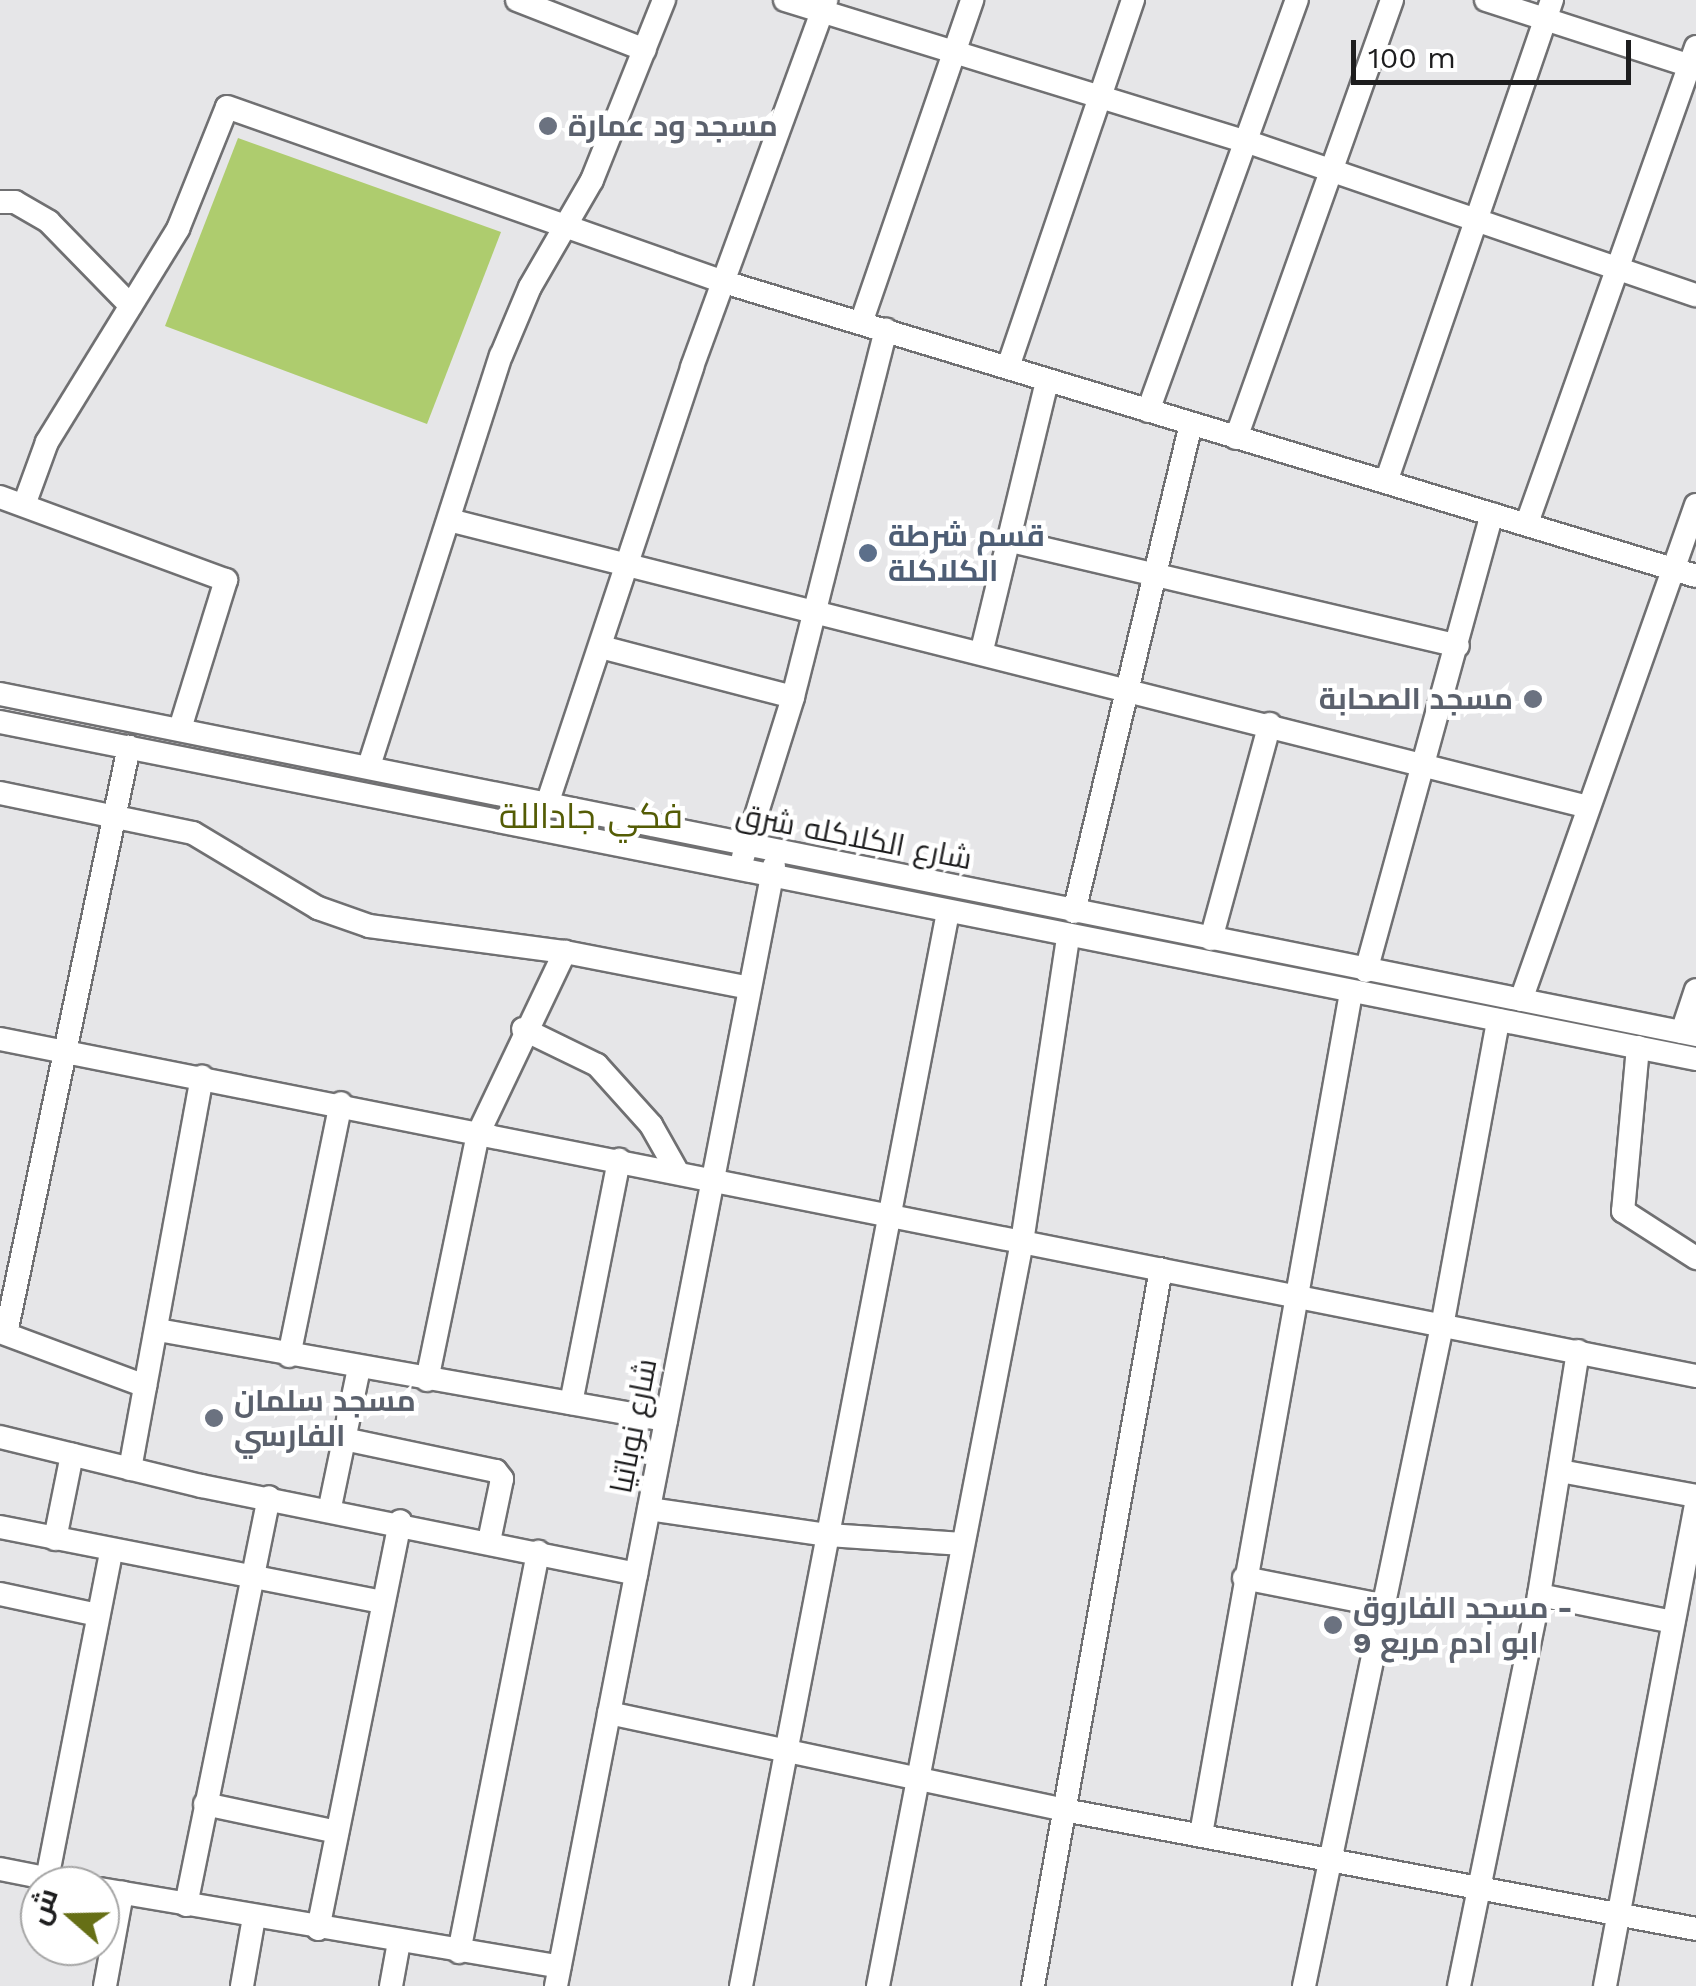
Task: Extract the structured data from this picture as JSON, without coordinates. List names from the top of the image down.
{
  "streets": {
    "street": ["شارع الكلاكله شرق", "شارع نوباتيا"]
  },
  "crossings": [
    ["شارع الكلاكله شرق", "شارع نوباتيا"]
  ],
  "districts": ["فكي جاداللة"],
  "places": [
    "مسجد ود عمارة",
    "قسم شرطة الكلاكلة",
    "مسجد الصحابة",
    "مسجد سلمان الفارسي",
    "مسجد الفاروق - ابو ادم مربع 9"
  ],
  "scale_bar": "100 m",
  "north": "left"
}
